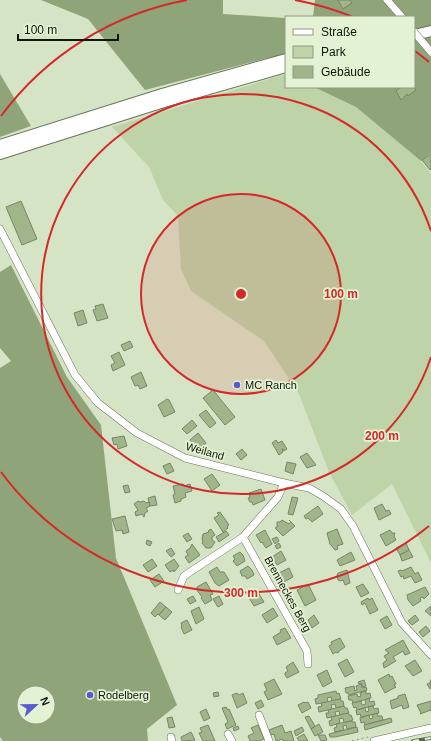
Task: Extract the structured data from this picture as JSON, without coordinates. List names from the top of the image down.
{
  "streets": {
    "street": ["Weiland", "Brenneckes Berg"]
  },
  "places": ["MC Ranch", "Rodelberg"],
  "legend": ["Straße", "Park", "Gebäude"],
  "scale_bar": "100 m",
  "north": "right",
  "rings": ["100 m", "200 m", "300 m"]
}
